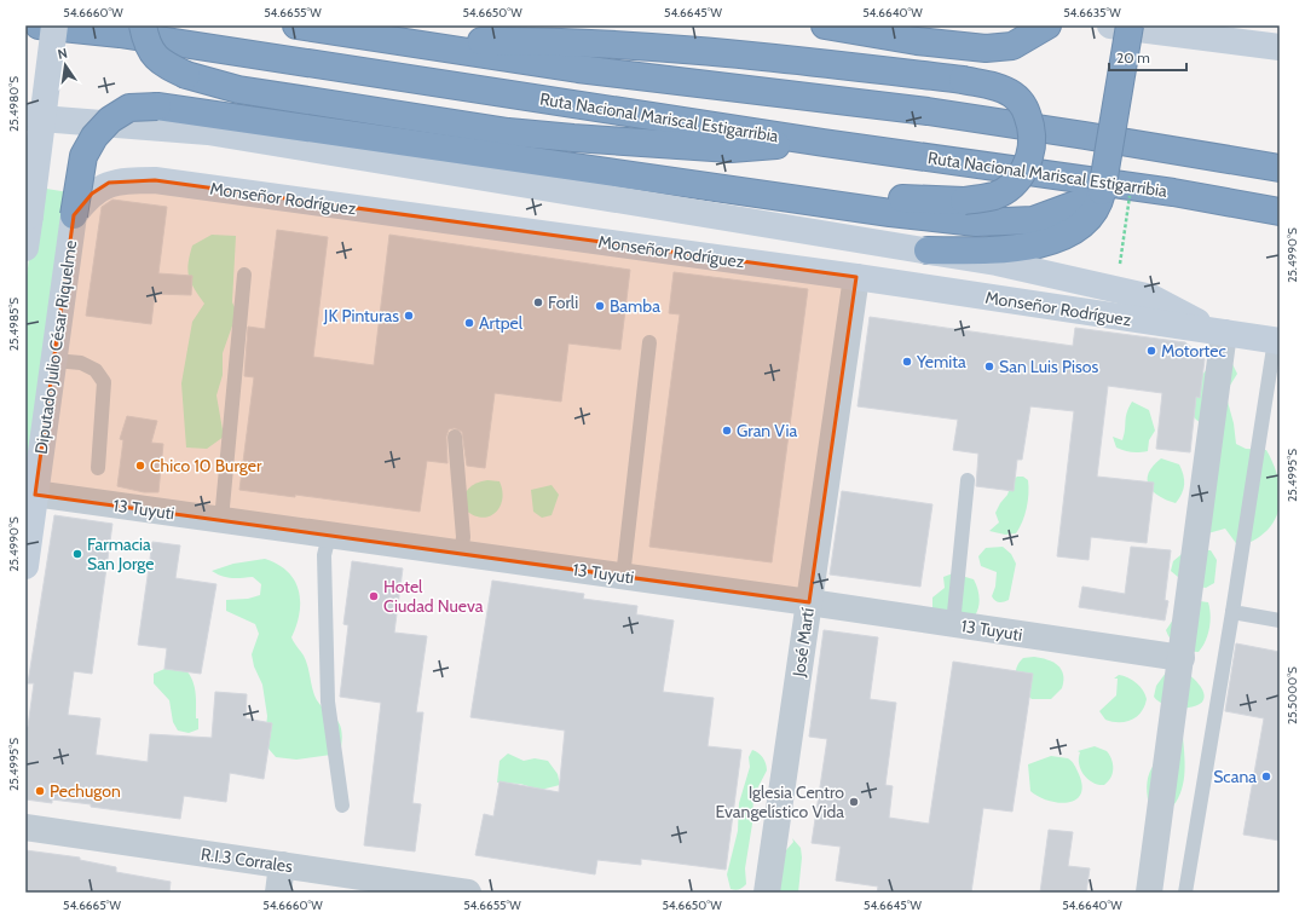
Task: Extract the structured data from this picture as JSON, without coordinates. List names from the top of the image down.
{
  "streets": {
    "highway": ["Ruta Nacional Mariscal Estigarribia"],
    "street": [
      "Monseñor Rodríguez",
      "Diputado Julio César Riquelme",
      "13 Tuyuti",
      "José Martí",
      "R.I.3 Corrales"
    ]
  },
  "crossings": [
    ["Monseñor Rodríguez", "Diputado Julio César Riquelme"],
    ["Monseñor Rodríguez", "José Martí"],
    ["Diputado Julio César Riquelme", "13 Tuyuti"],
    ["13 Tuyuti", "José Martí"]
  ],
  "places": [
    "Forli",
    "Bamba",
    "JK Pinturas",
    "Artpel",
    "Motortec",
    "Yemita",
    "San Luis Pisos",
    "Gran Via",
    "Chico 10 Burger",
    "Farmacia San Jorge",
    "Hotel Ciudad Nueva",
    "Scana",
    "Pechugon",
    "Iglesia Centro Evangelístico Vida"
  ],
  "scale_bar": "20 m",
  "north": "top",
  "coordinates": [
    "54.6660°W",
    "54.6655°W",
    "54.6650°W",
    "54.6645°W",
    "54.6640°W",
    "54.6635°W",
    "25.4980°S",
    "25.4990°S",
    "25.4985°S",
    "25.4995°S",
    "25.5000°S",
    "54.6665°W"
  ]
}
